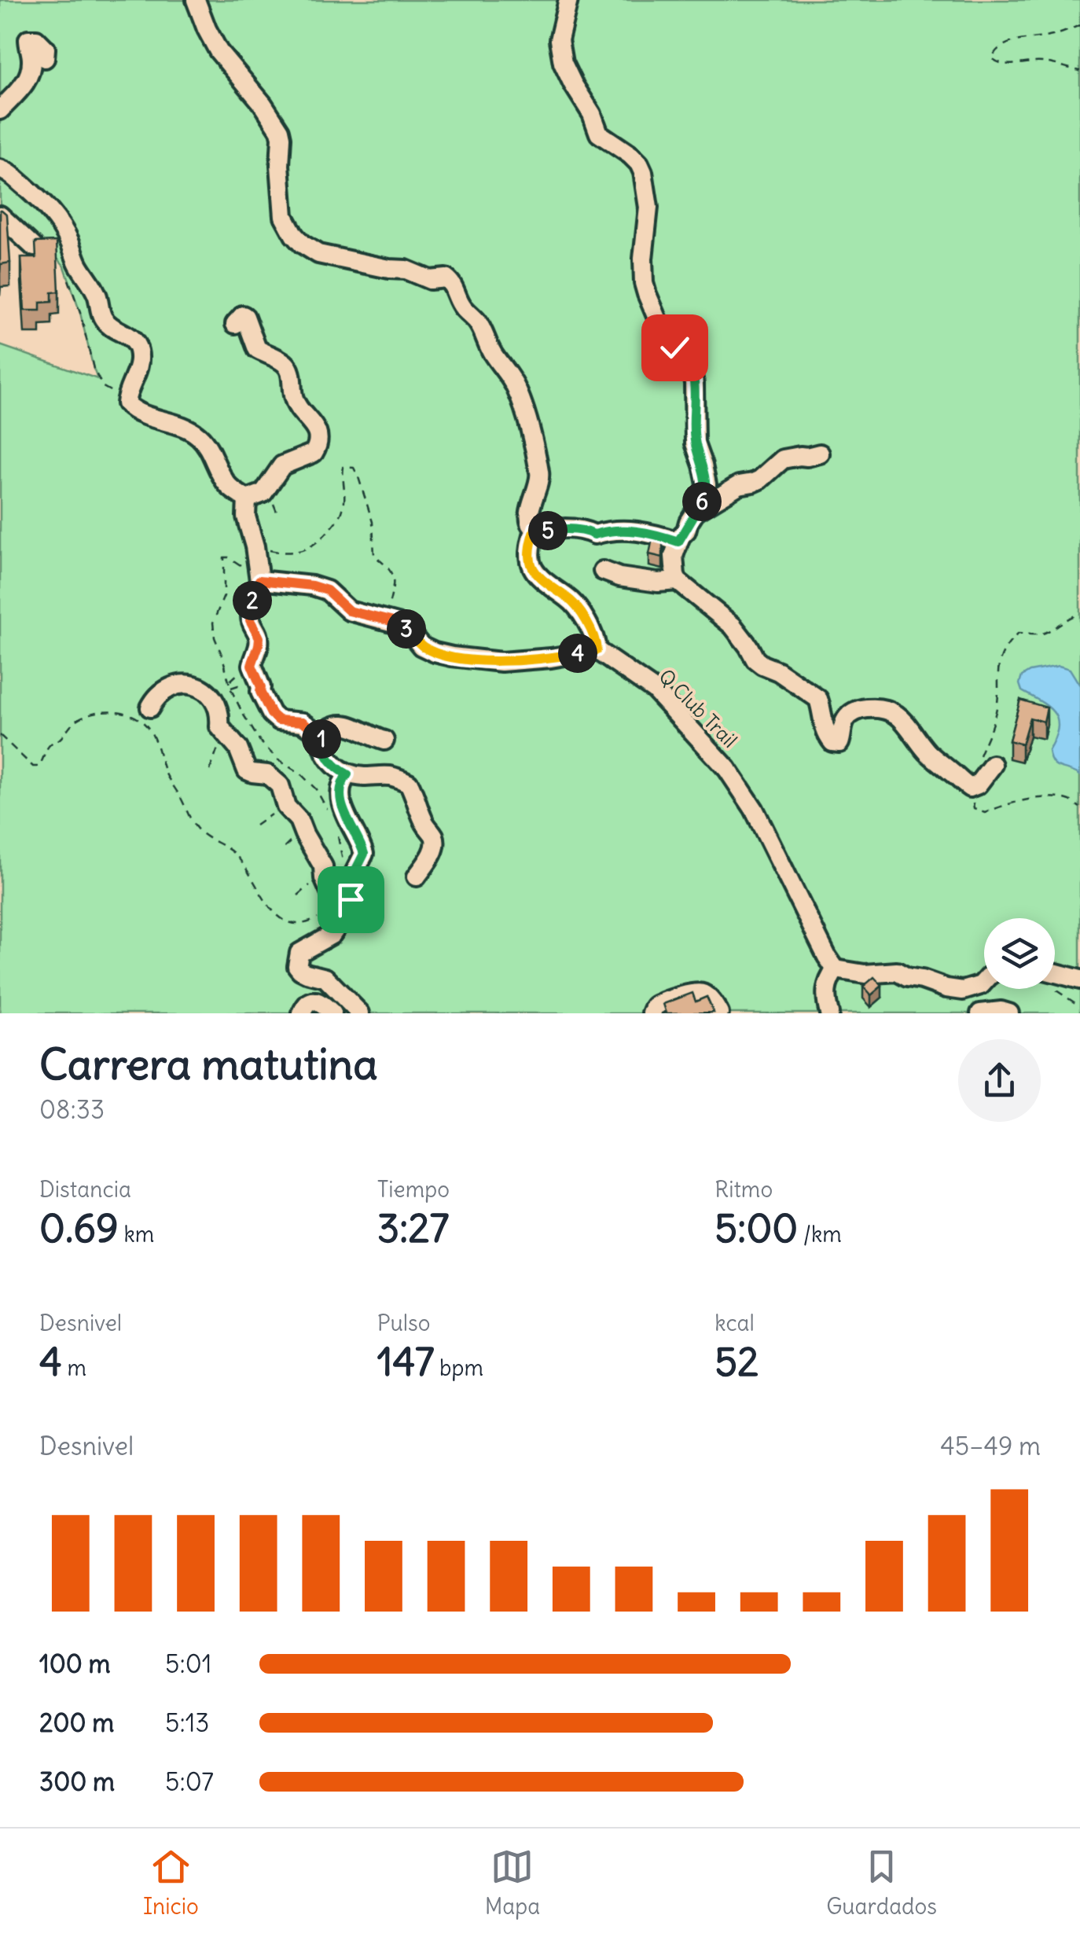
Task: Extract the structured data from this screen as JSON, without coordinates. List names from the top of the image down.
{
  "streets": {
    "street": ["Q Club Trail"]
  },
  "page": {
    "pins": [
      "6",
      "5",
      "2",
      "3",
      "4",
      "1"
    ],
    "heading": ["Carrera matutina", "08:33"],
    "stats": [
      ["Distancia", "0.69 km"],
      ["Tiempo", "3:27"],
      ["Ritmo", "5:00 /km"],
      ["Desnivel", "4 m"],
      ["Pulso", "147 bpm"],
      ["kcal", "52"]
    ],
    "chart": ["Desnivel", "45–49 m"],
    "list": [
      {
        "name": "100 m",
        "note": "5:01"
      },
      {
        "name": "200 m",
        "note": "5:13"
      },
      {
        "name": "300 m",
        "note": "5:07"
      }
    ],
    "tabs": ["Inicio", "Mapa", "Guardados"]
  }
}
